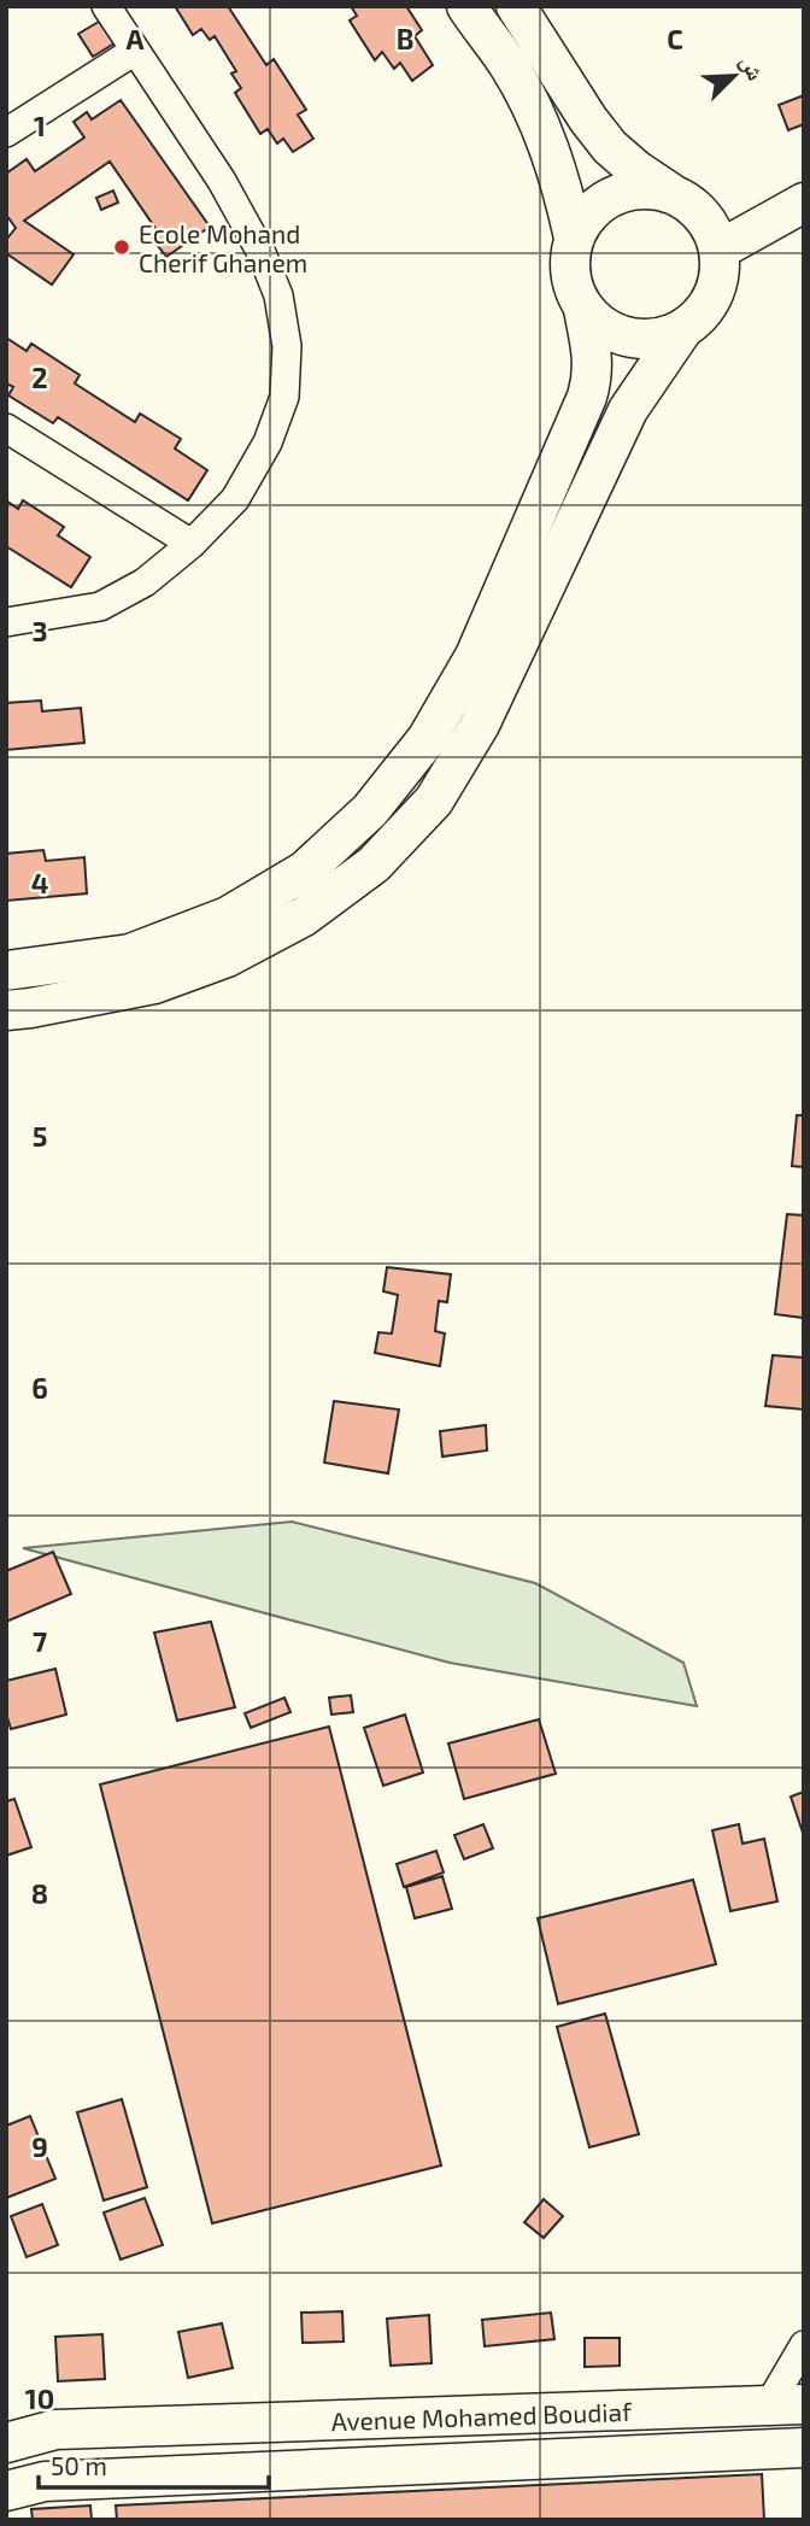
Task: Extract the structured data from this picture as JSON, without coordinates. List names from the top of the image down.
{
  "streets": {
    "main road": ["Avenue Mohamed Boudiaf"]
  },
  "places": ["Ecole Mohand Cherif Ghanem"],
  "scale_bar": "50 m",
  "north": "top right",
  "grid": {
    "columns": ["A", "B", "C"],
    "rows": [
      "1",
      "2",
      "3",
      "4",
      "5",
      "6",
      "7",
      "8",
      "9",
      "10"
    ]
  }
}
